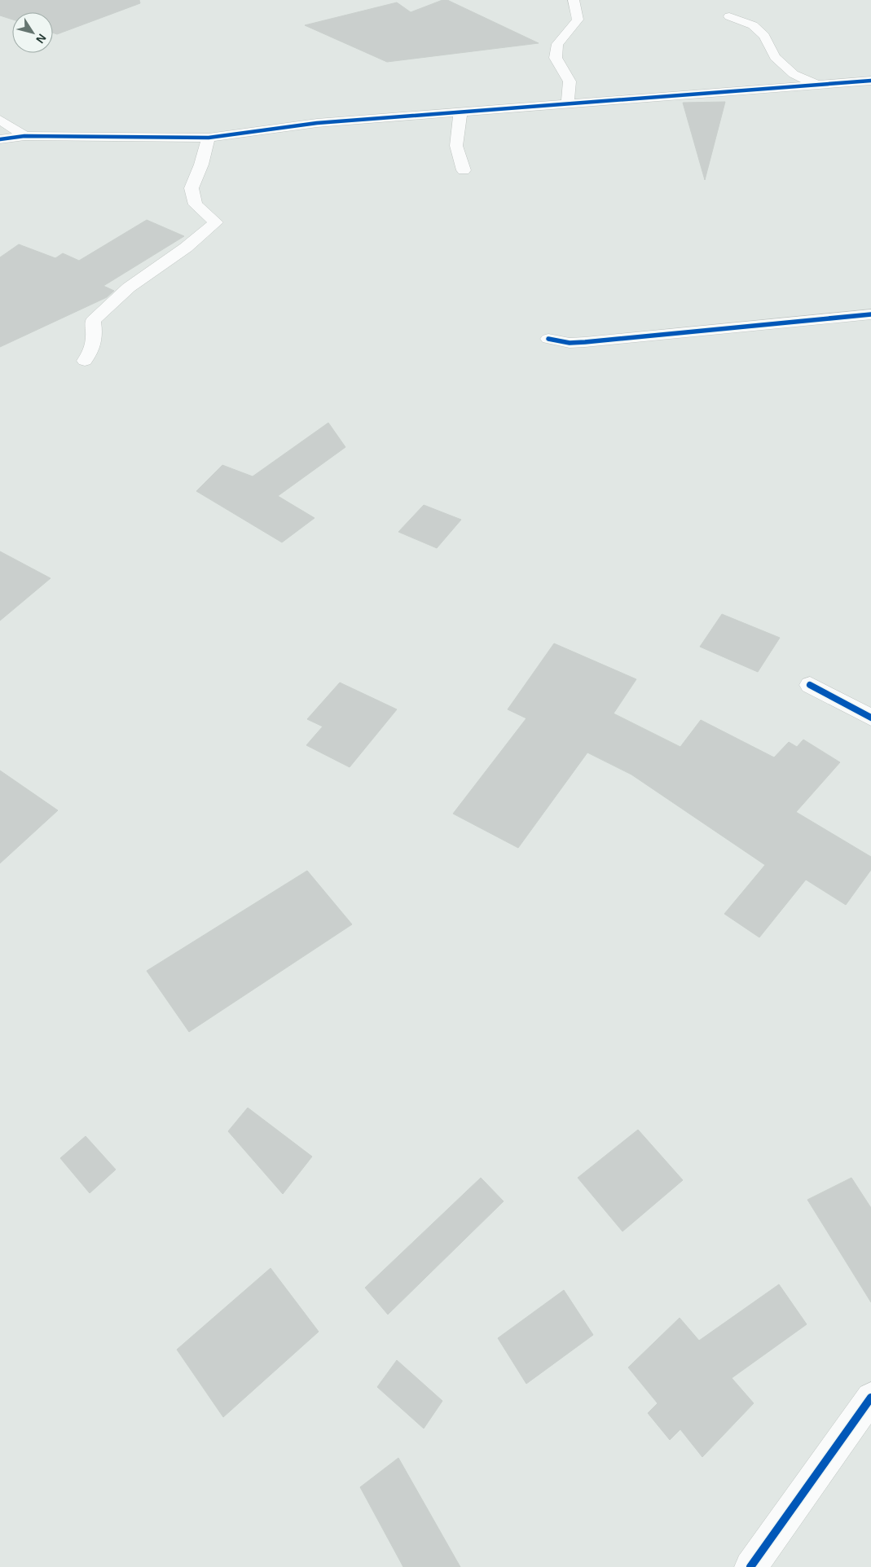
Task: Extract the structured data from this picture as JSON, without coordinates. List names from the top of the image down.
{
  "north": "bottom right"
}
